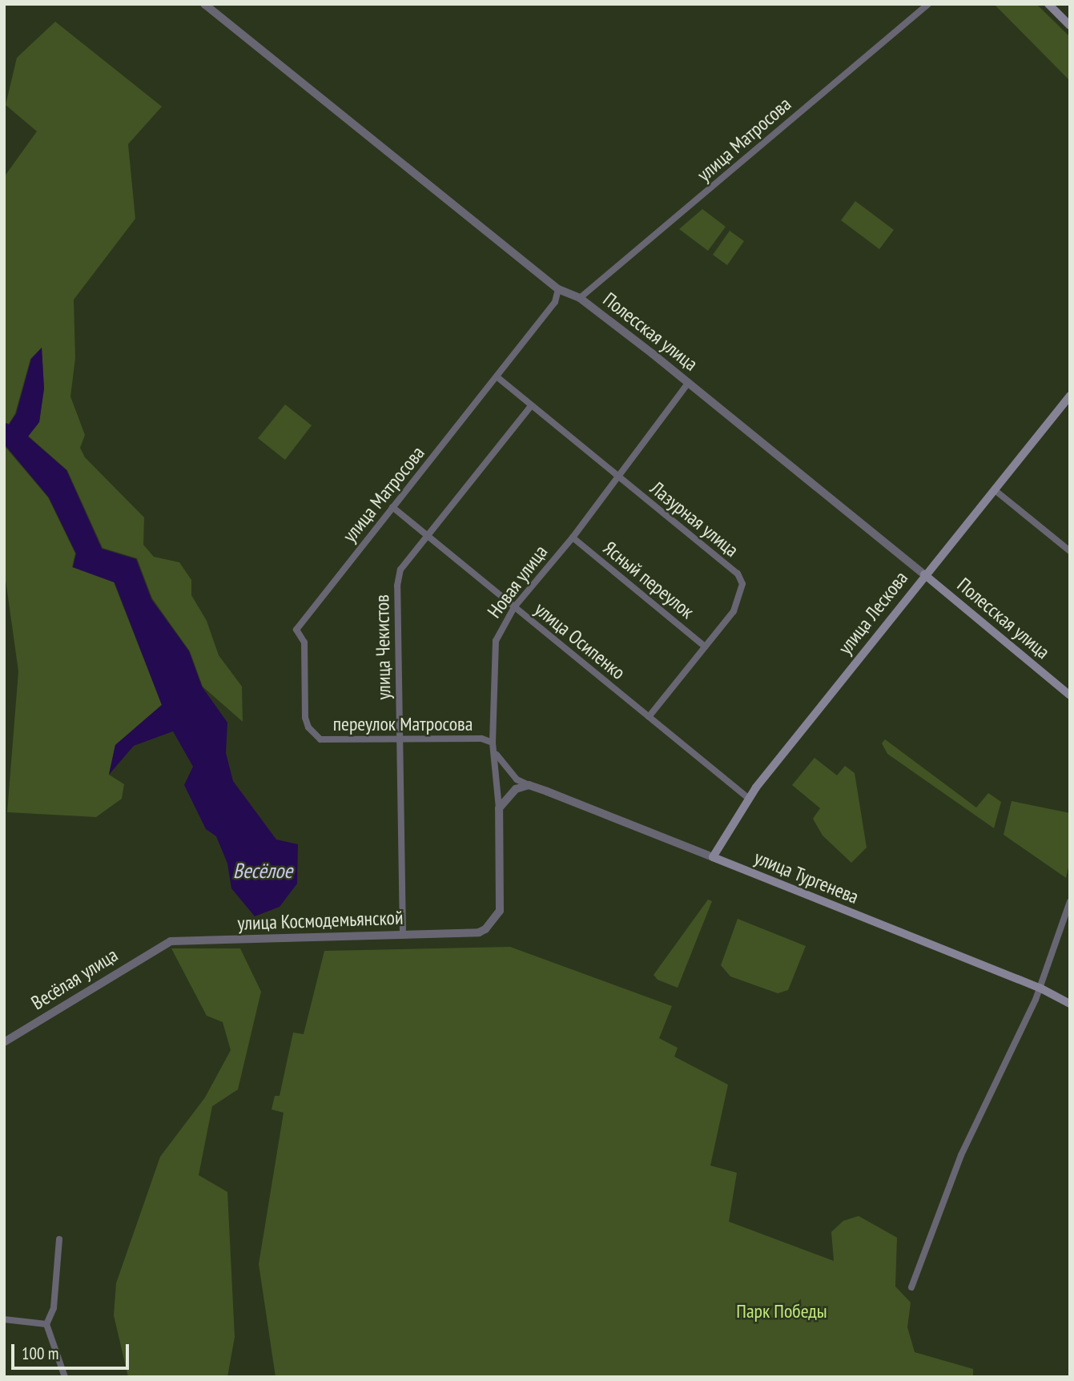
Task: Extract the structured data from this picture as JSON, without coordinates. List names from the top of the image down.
{
  "streets": {
    "main road": ["Полесская улица", "улица Лескова", "улица Тургенева"],
    "street": [
      "улица Матросова",
      "Лазурная улица",
      "Ясный переулок",
      "Новая улица",
      "улица Осипенко",
      "улица Чекистов",
      "переулок Матросова",
      "улица Космодемьянской",
      "Весёлая улица"
    ]
  },
  "crossings": [
    ["улица Матросова", "Полесская улица"],
    ["улица Матросова", "Лазурная улица"],
    ["улица Матросова", "улица Осипенко"],
    ["улица Матросова", "переулок Матросова"],
    ["Полесская улица", "Новая улица"],
    ["Полесская улица", "улица Лескова"],
    ["Лазурная улица", "Ясный переулок"],
    ["Лазурная улица", "Новая улица"],
    ["Лазурная улица", "улица Осипенко"],
    ["Лазурная улица", "улица Чекистов"],
    ["Ясный переулок", "Новая улица"],
    ["Новая улица", "улица Осипенко"],
    ["Новая улица", "переулок Матросова"],
    ["Новая улица", "улица Космодемьянской"],
    ["улица Лескова", "улица Осипенко"],
    ["улица Лескова", "улица Тургенева"],
    ["улица Осипенко", "улица Чекистов"],
    ["улица Чекистов", "переулок Матросова"],
    ["улица Чекистов", "улица Космодемьянской"],
    ["улица Космодемьянской", "Весёлая улица"]
  ],
  "water": ["Весёлое"],
  "parks": ["Парк Победы"],
  "scale_bar": "100 m"
}
